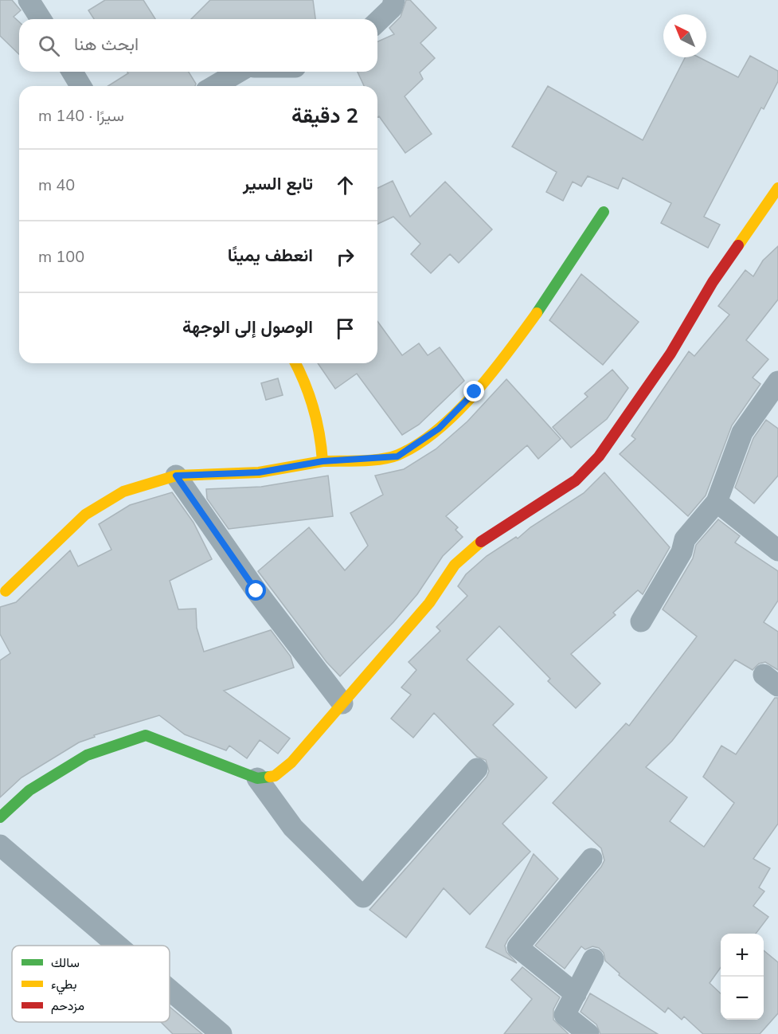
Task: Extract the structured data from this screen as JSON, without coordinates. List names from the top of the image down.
{
  "legend": ["سالك", "بطيء", "مزدحم"],
  "north": "top left",
  "page": {
    "search": "ابحث هنا",
    "heading": ["2 دقيقة", "سيرًا · 140 m"],
    "list": [
      ["تابع السير", "40 m"],
      ["انعطف يمينًا", "100 m"],
      "الوصول إلى الوجهة"
    ],
    "map_buttons": ["+", "−"]
  }
}
